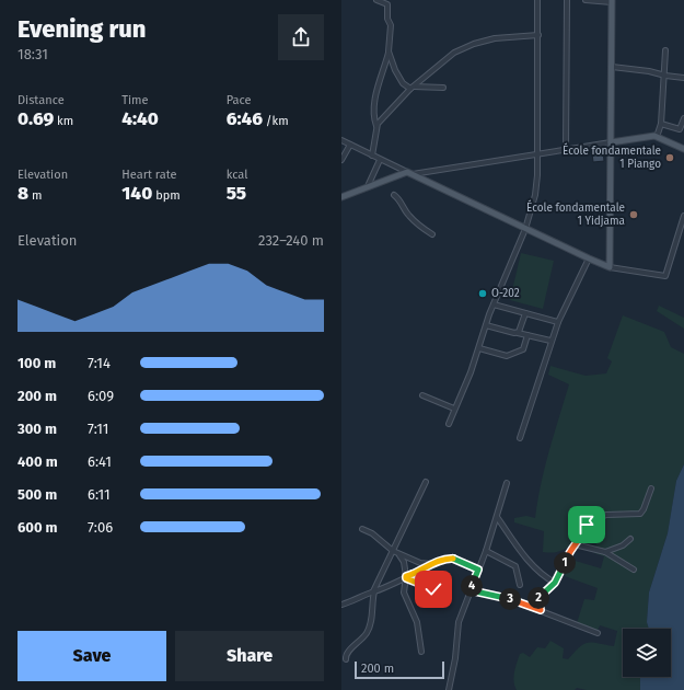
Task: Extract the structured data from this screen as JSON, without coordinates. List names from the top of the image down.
{
  "places": ["École fondamentale 1 Piango", "École fondamentale 1 Yidjama", "O-202"],
  "scale_bar": "200 m",
  "page": {
    "heading": ["Evening run", "18:31"],
    "stats": [
      ["Distance", "0.69 km"],
      ["Time", "4:40"],
      ["Pace", "6:46 /km"],
      ["Elevation", "8 m"],
      ["Heart rate", "140 bpm"],
      ["kcal", "55"]
    ],
    "chart": ["Elevation", "232–240 m"],
    "list": [
      {
        "name": "100 m",
        "note": "7:14"
      },
      {
        "name": "200 m",
        "note": "6:09"
      },
      {
        "name": "300 m",
        "note": "7:11"
      },
      {
        "name": "400 m",
        "note": "6:41"
      },
      {
        "name": "500 m",
        "note": "6:11"
      },
      {
        "name": "600 m",
        "note": "7:06"
      }
    ],
    "pins": [
      "1",
      "4",
      "2",
      "3"
    ],
    "buttons": ["Save", "Share"],
    "scale": "200 m"
  }
}
